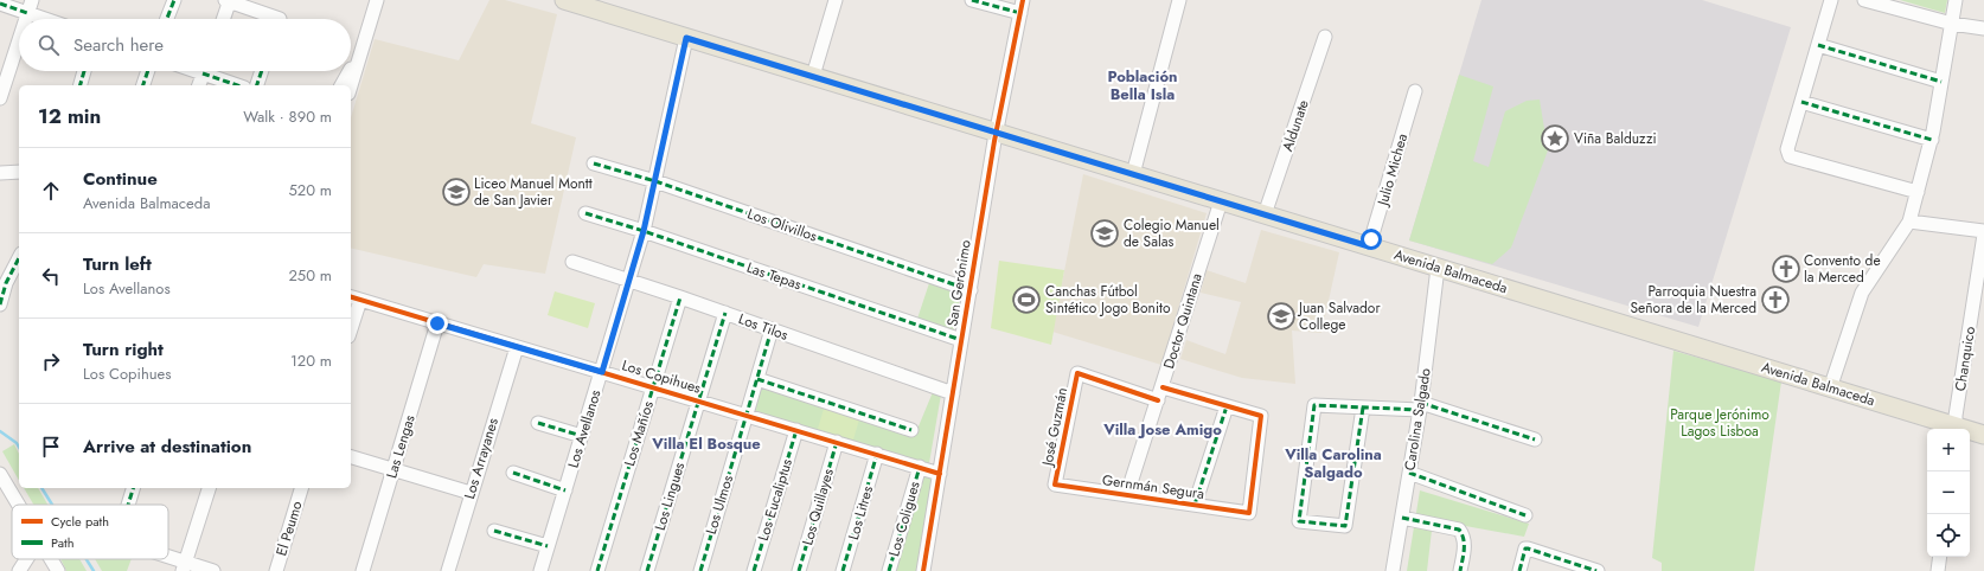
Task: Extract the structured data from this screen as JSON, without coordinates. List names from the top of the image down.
{
  "streets": {
    "main road": ["Avenida Balmaceda"],
    "street": [
      "Aldunate",
      "Julio Michea",
      "Los Olivillos",
      "Las Tepas",
      "San Gerónimo",
      "Doctor Quintana",
      "Los Tilos",
      "Chanquico",
      "Los Copihues",
      "Carolina Salgado",
      "José Guzmán",
      "Los Avellanos",
      "Los Mañíos",
      "Las Lengas",
      "Los Arrayanes",
      "Gernmán Segura",
      "Los Lingues",
      "Los Eucaliptus",
      "Los Ulmos",
      "Los Quillayes",
      "Los Litres",
      "Los Coligues",
      "El Peumo"
    ]
  },
  "crossings": [
    ["Aldunate", "Avenida Balmaceda"],
    ["Julio Michea", "Avenida Balmaceda"],
    ["Los Olivillos", "San Gerónimo"],
    ["Los Olivillos", "Los Avellanos"],
    ["Avenida Balmaceda", "San Gerónimo"],
    ["Avenida Balmaceda", "Doctor Quintana"],
    ["Avenida Balmaceda", "Carolina Salgado"],
    ["Avenida Balmaceda", "Los Avellanos"],
    ["Las Tepas", "San Gerónimo"],
    ["Las Tepas", "Los Avellanos"],
    ["San Gerónimo", "Los Tilos"],
    ["San Gerónimo", "Los Copihues"],
    ["Doctor Quintana", "José Guzmán"],
    ["Doctor Quintana", "Gernmán Segura"],
    ["Los Tilos", "Los Avellanos"],
    ["Los Tilos", "Los Mañíos"],
    ["Los Tilos", "Los Lingues"],
    ["Los Tilos", "Los Ulmos"],
    ["Los Copihues", "Los Avellanos"],
    ["Los Copihues", "Los Mañíos"],
    ["Los Copihues", "Las Lengas"],
    ["Los Copihues", "Los Arrayanes"],
    ["Los Copihues", "Los Lingues"],
    ["Los Copihues", "Los Eucaliptus"],
    ["Los Copihues", "Los Ulmos"],
    ["Los Copihues", "Los Quillayes"],
    ["Los Copihues", "Los Litres"],
    ["Los Copihues", "Los Coligues"],
    ["José Guzmán", "Gernmán Segura"]
  ],
  "districts": [
    "Población Bella Isla",
    "Villa Jose Amigo",
    "Villa El Bosque",
    "Villa Carolina Salgado"
  ],
  "parks": ["Parque Jerónimo Lagos Lisboa"],
  "places": {
    "place": ["Viña Balduzzi"],
    "school or university": ["Liceo Manuel Montt de San Javier", "Colegio Manuel de Salas", "Juan Salvador College"],
    "church": ["Convento de la Merced", "Parroquia Nuestra Señora de la Merced"],
    "sports": ["Canchas Fútbol Sintético Jogo Bonito"]
  },
  "legend": ["Cycle path", "Path"],
  "page": {
    "search": "Search here",
    "heading": ["12 min", "Walk · 890 m"],
    "list": [
      ["Continue", "Avenida Balmaceda", "520 m"],
      ["Turn left", "Los Avellanos", "250 m"],
      ["Turn right", "Los Copihues", "120 m"],
      "Arrive at destination"
    ],
    "map_buttons": ["+", "−"]
  }
}
